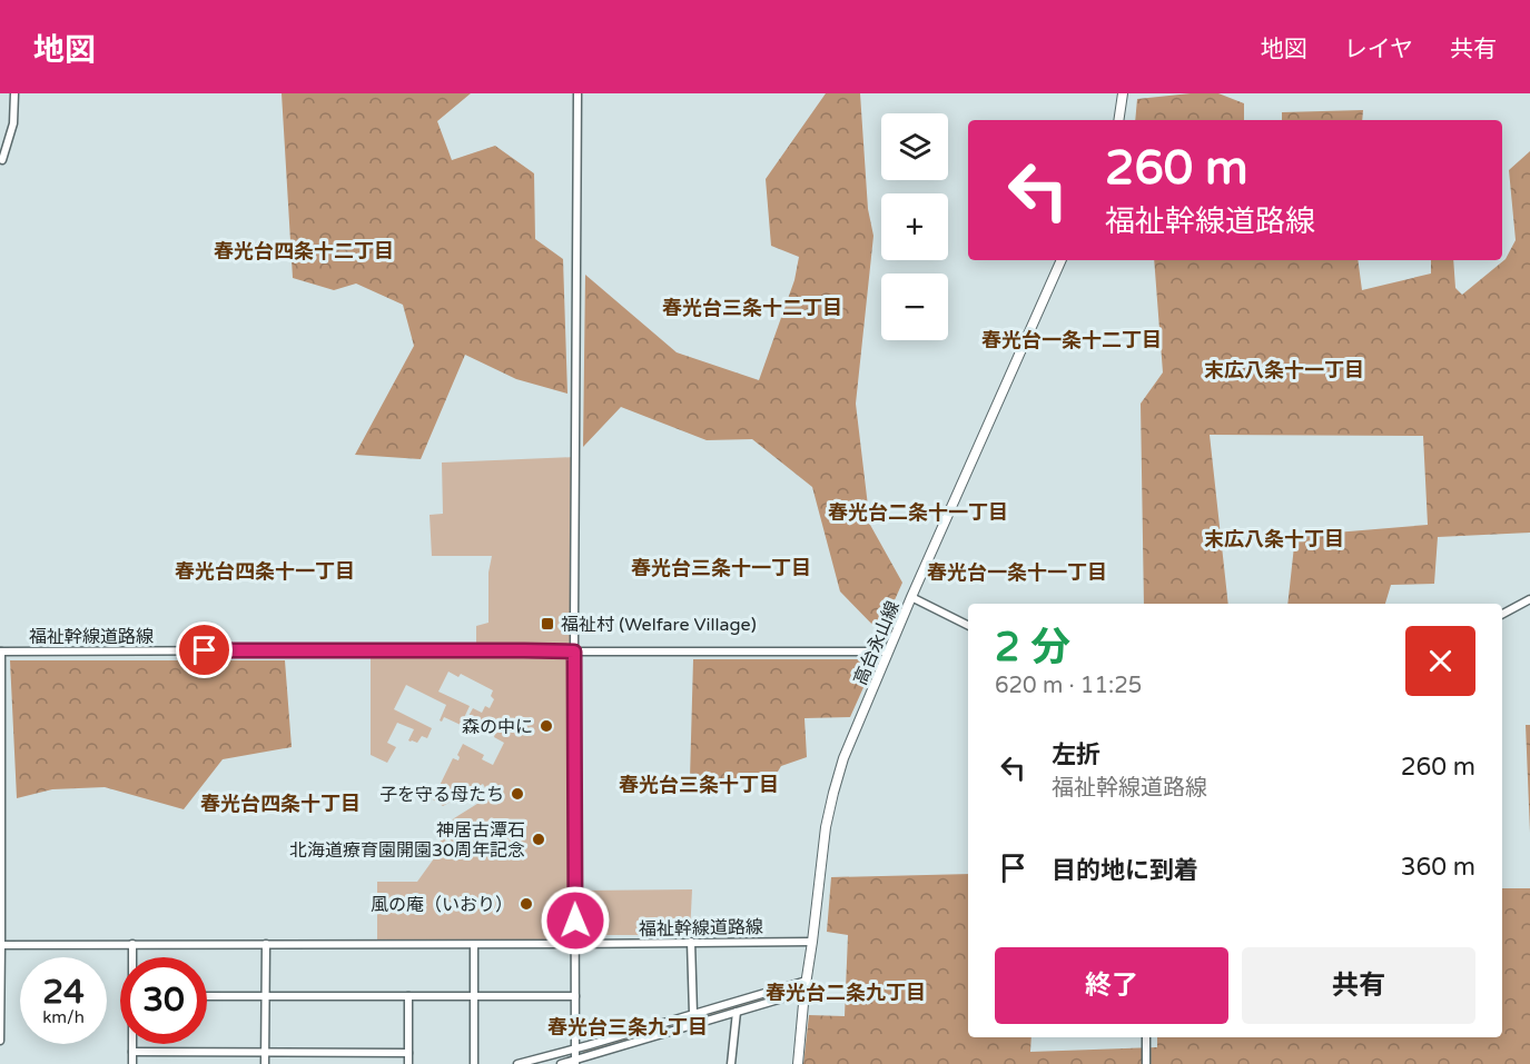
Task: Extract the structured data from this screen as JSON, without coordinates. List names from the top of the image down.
{
  "streets": {
    "street": ["福祉幹線道路線", "高台永山線"]
  },
  "crossings": [
    ["福祉幹線道路線", "高台永山線"]
  ],
  "districts": [
    "春光台四条十二丁目",
    "春光台三条十二丁目",
    "春光台一条十二丁目",
    "末広八条十一丁目",
    "春光台二条十一丁目",
    "末広八条十丁目",
    "春光台三条十一丁目",
    "春光台四条十一丁目",
    "春光台一条十一丁目",
    "春光台三条十丁目",
    "春光台四条十丁目",
    "春光台二条九丁目",
    "春光台三条九丁目"
  ],
  "places": {
    "transit": ["福祉村 (Welfare Village)"],
    "other": [
      "森の中に",
      "子を守る母たち",
      "神居古潭石 北海道療育園開園30周年記念",
      "風の庵（いおり）"
    ]
  },
  "page": {
    "header": "地図",
    "nav": ["地図", "レイヤ", "共有"],
    "map_buttons": ["+", "−"],
    "turn": ["260 m", "福祉幹線道路線"],
    "heading": ["2 分", "620 m · 11:25"],
    "list": [
      {
        "name": "左折",
        "note": "福祉幹線道路線",
        "value": "260 m"
      },
      {
        "name": "目的地に到着",
        "value": "360 m"
      }
    ],
    "buttons": ["終了", "共有"],
    "speed": "24 km/h",
    "limit": "30"
  }
}
